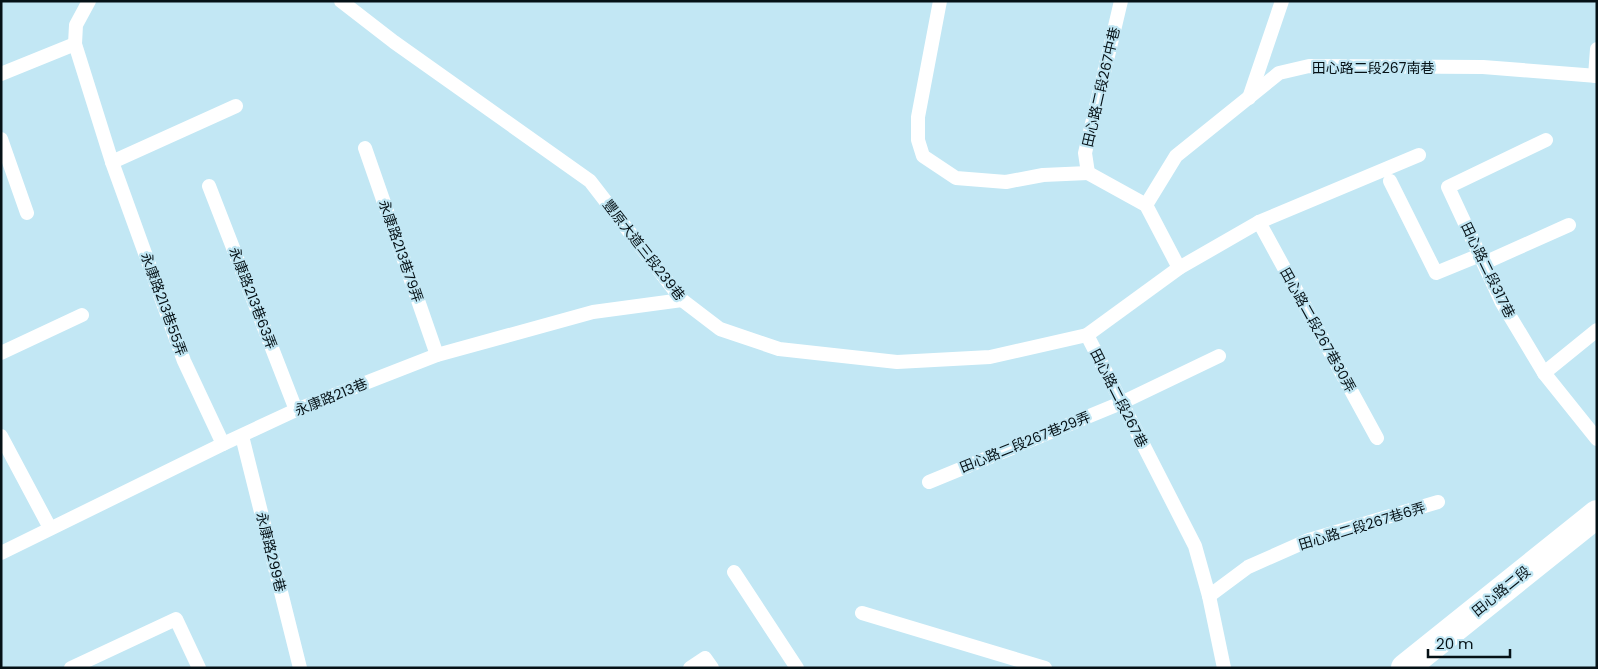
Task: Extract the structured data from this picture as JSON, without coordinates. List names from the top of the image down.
{
  "streets": {
    "street": ["田心路二段"],
    "lane": [
      "田心路二段267南巷",
      "田心路二段267中巷",
      "豐原大道三段239巷",
      "永康路213巷79弄",
      "田心路二段317巷",
      "永康路213巷63弄",
      "永康路213巷55弄",
      "田心路二段267巷30弄",
      "永康路213巷",
      "田心路二段267巷",
      "田心路二段267巷29弄",
      "田心路二段267巷6弄",
      "永康路299巷"
    ]
  },
  "crossings": [
    ["豐原大道三段239巷", "永康路213巷"],
    ["豐原大道三段239巷", "田心路二段267巷"],
    ["永康路213巷79弄", "永康路213巷"],
    ["永康路213巷63弄", "永康路213巷"],
    ["永康路213巷55弄", "永康路213巷"],
    ["永康路213巷", "永康路299巷"],
    ["田心路二段267巷", "田心路二段267巷29弄"],
    ["田心路二段267巷", "田心路二段267巷6弄"]
  ],
  "scale_bar": "20 m"
}
